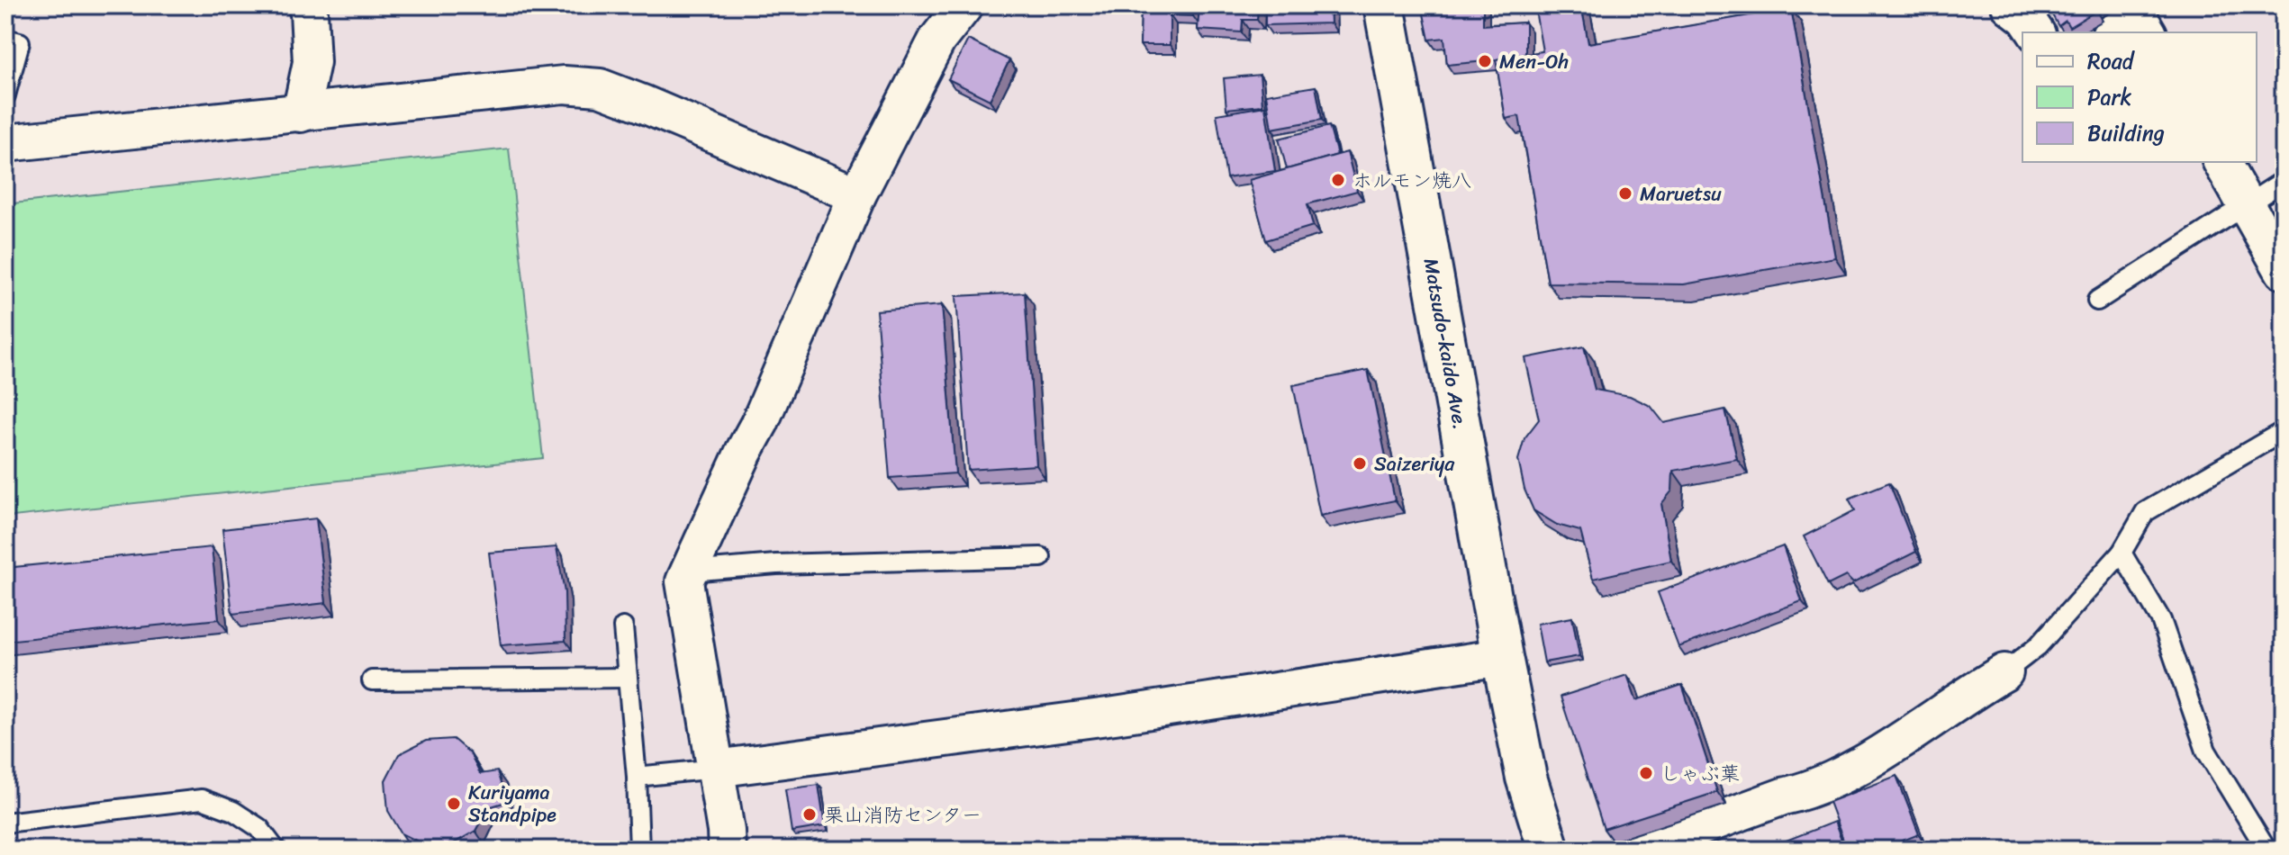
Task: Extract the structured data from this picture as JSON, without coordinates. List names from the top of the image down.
{
  "streets": {
    "main road": ["Matsudo-kaido Ave."]
  },
  "places": [
    "Men-Oh",
    "ホルモン焼八",
    "Maruetsu",
    "Saizeriya",
    "しゃぶ葉",
    "Kuriyama Standpipe",
    "栗山消防センター"
  ],
  "legend": ["Road", "Park", "Building"]
}
